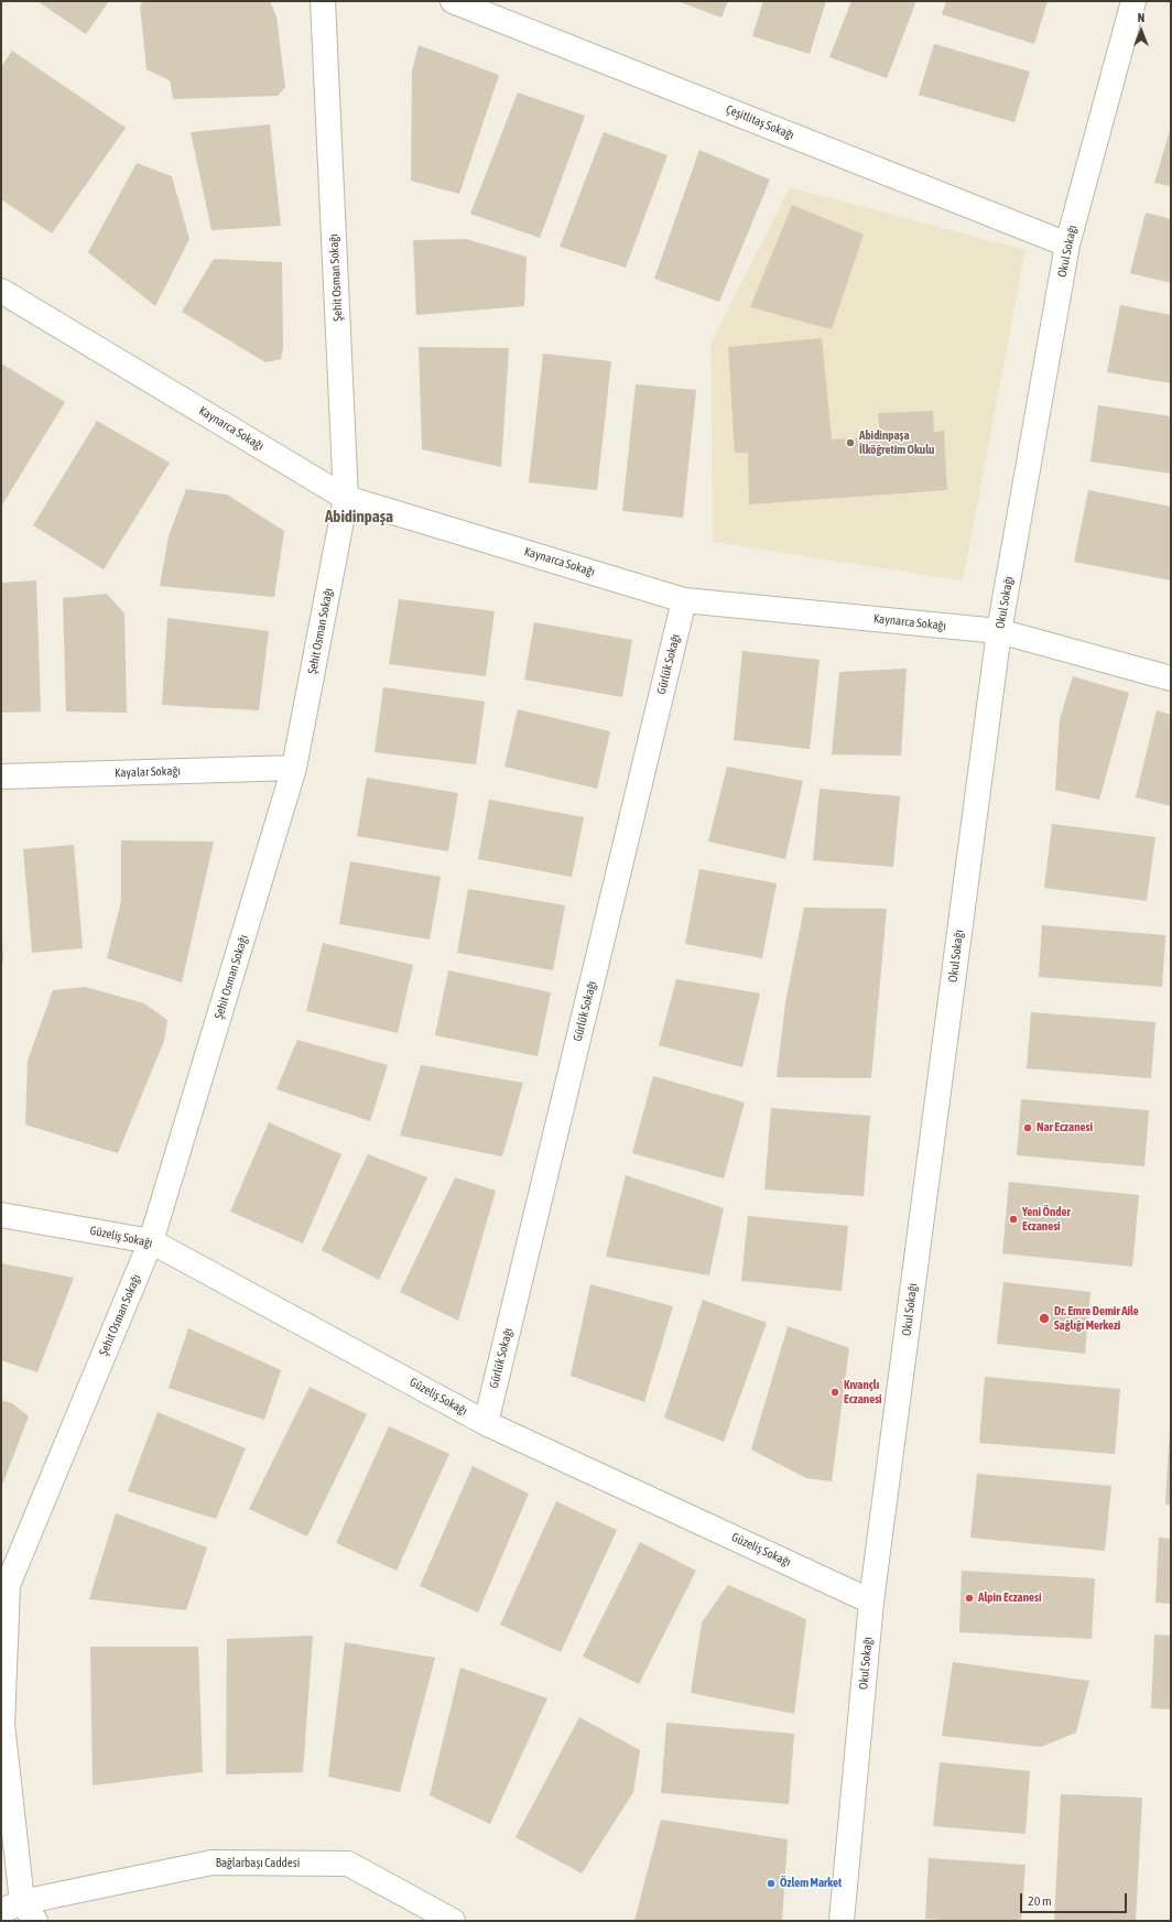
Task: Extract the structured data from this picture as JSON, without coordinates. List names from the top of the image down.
{
  "streets": {
    "street": [
      "Çeşitlitaş Sokağı",
      "Okul Sokağı",
      "Şehit Osman Sokağı",
      "Kaynarca Sokağı",
      "Gürlük Sokağı",
      "Kayalar Sokağı",
      "Güzeliş Sokağı",
      "Bağlarbaşı Caddesi"
    ]
  },
  "crossings": [
    ["Çeşitlitaş Sokağı", "Okul Sokağı"],
    ["Okul Sokağı", "Kaynarca Sokağı"],
    ["Okul Sokağı", "Güzeliş Sokağı"],
    ["Şehit Osman Sokağı", "Kaynarca Sokağı"],
    ["Şehit Osman Sokağı", "Kayalar Sokağı"],
    ["Şehit Osman Sokağı", "Güzeliş Sokağı"],
    ["Şehit Osman Sokağı", "Bağlarbaşı Caddesi"],
    ["Kaynarca Sokağı", "Gürlük Sokağı"],
    ["Gürlük Sokağı", "Güzeliş Sokağı"]
  ],
  "districts": ["Abidinpaşa"],
  "places": [
    "Abidinpaşa İlköğretim Okulu",
    "Nar Eczanesi",
    "Yeni Önder Eczanesi",
    "Dr. Emre Demir Aile Sağlığı Merkezi",
    "Kıvançlı Eczanesi",
    "Alpin Eczanesi",
    "Özlem Market"
  ],
  "scale_bar": "20 m",
  "north": "top"
}
